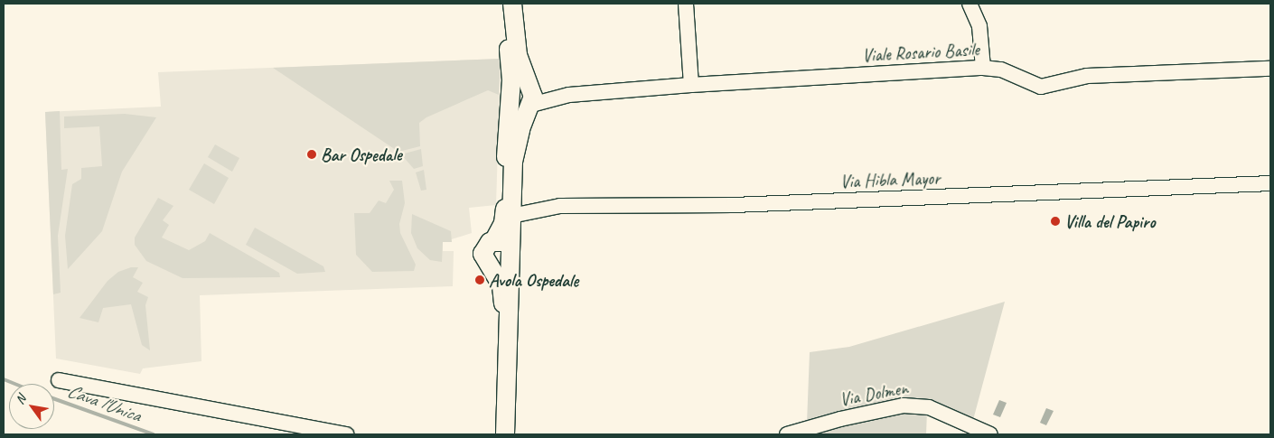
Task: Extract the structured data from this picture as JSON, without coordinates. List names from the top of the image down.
{
  "streets": {
    "street": ["Viale Rosario Basile", "Via Hibla Mayor", "Via Dolmen"]
  },
  "water": ["Cava l'Unica"],
  "places": ["Bar Ospedale", "Villa del Papiro", "Avola Ospedale"],
  "north": "top left"
}
